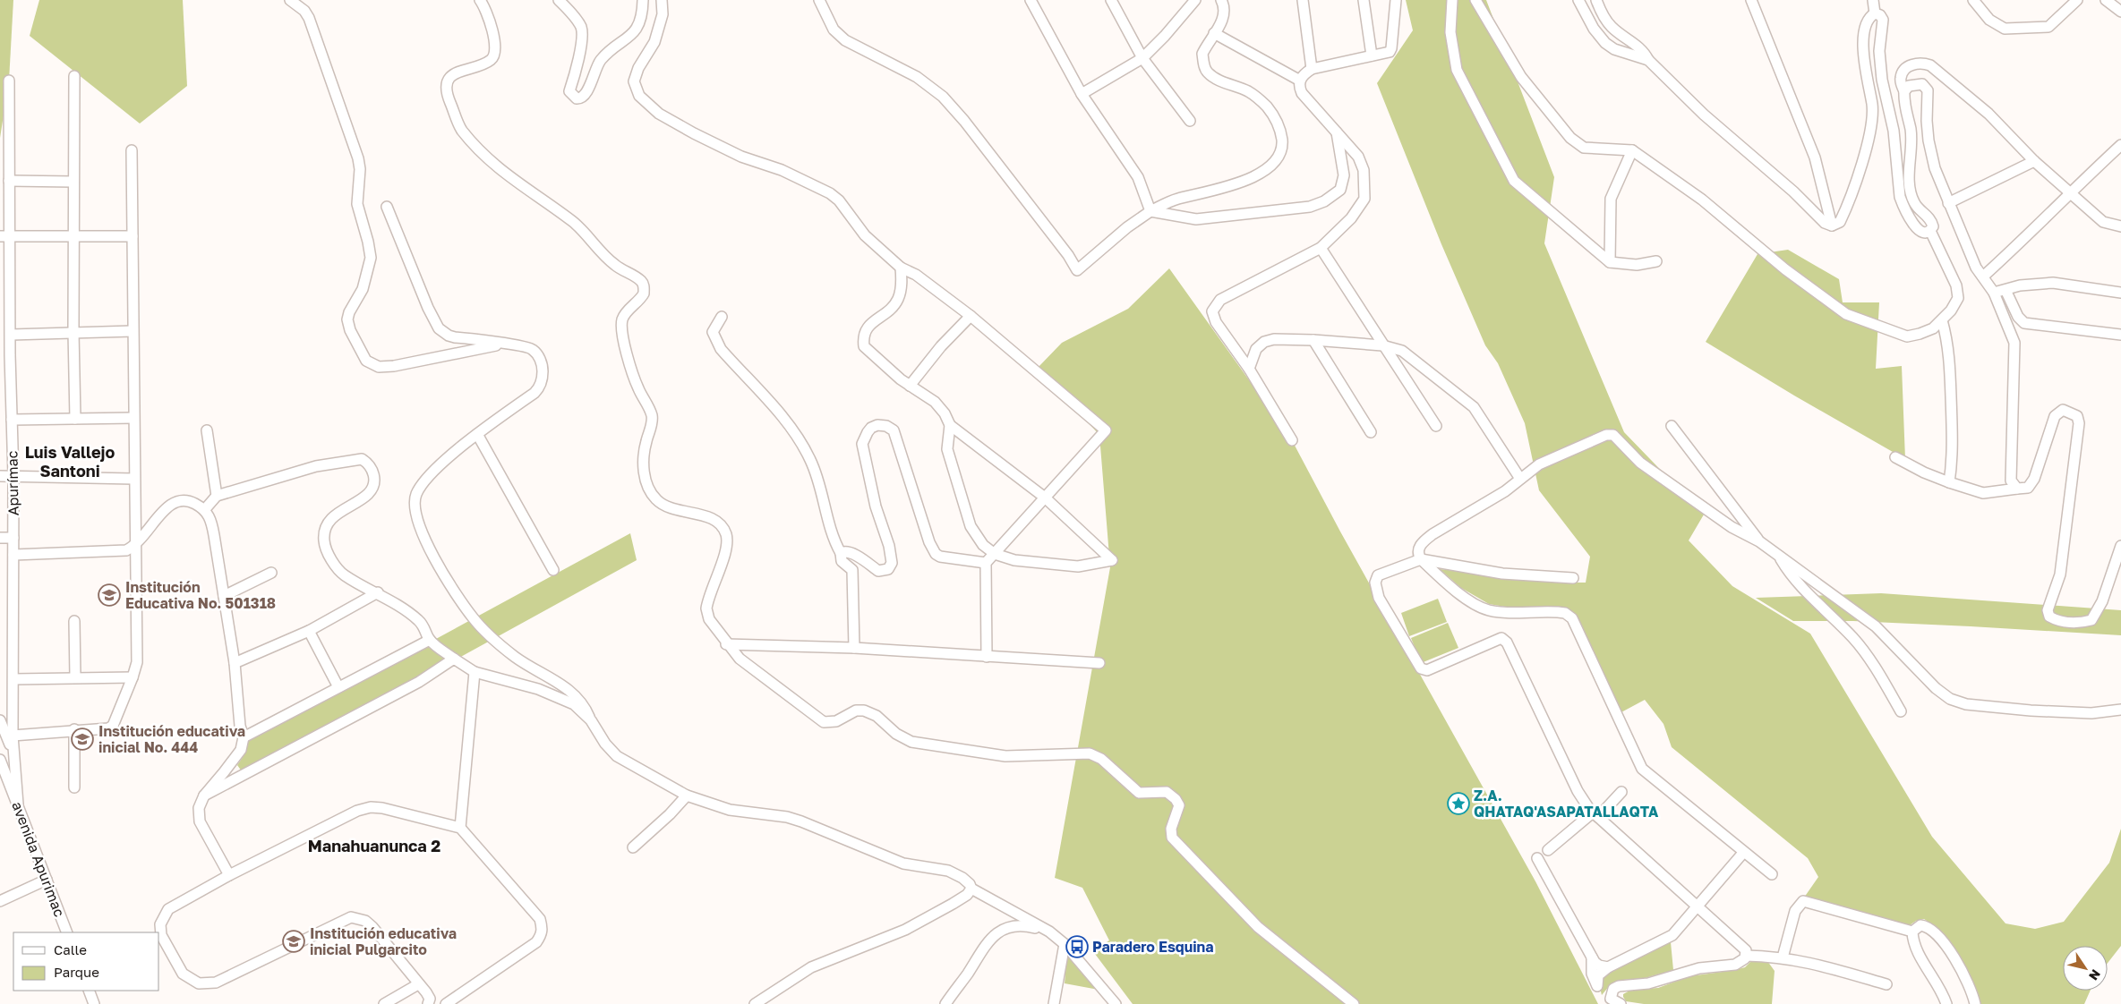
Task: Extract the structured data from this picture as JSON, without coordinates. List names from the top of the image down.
{
  "streets": {
    "street": ["Apurímac", "avenida Apurimac"]
  },
  "crossings": [
    ["Apurímac", "avenida Apurimac"]
  ],
  "districts": ["Luis Vallejo Santoni", "Manahuanunca 2"],
  "places": {
    "school or university": ["Institución Educativa No. 501318", "Institución educativa inicial No. 444", "Institución educativa inicial Pulgarcito"],
    "place": ["Z.A. QHATAQ'ASAPATALLAQTA"],
    "bus stop": ["Paradero Esquina"]
  },
  "legend": ["Calle", "Parque"],
  "north": "bottom right"
}
